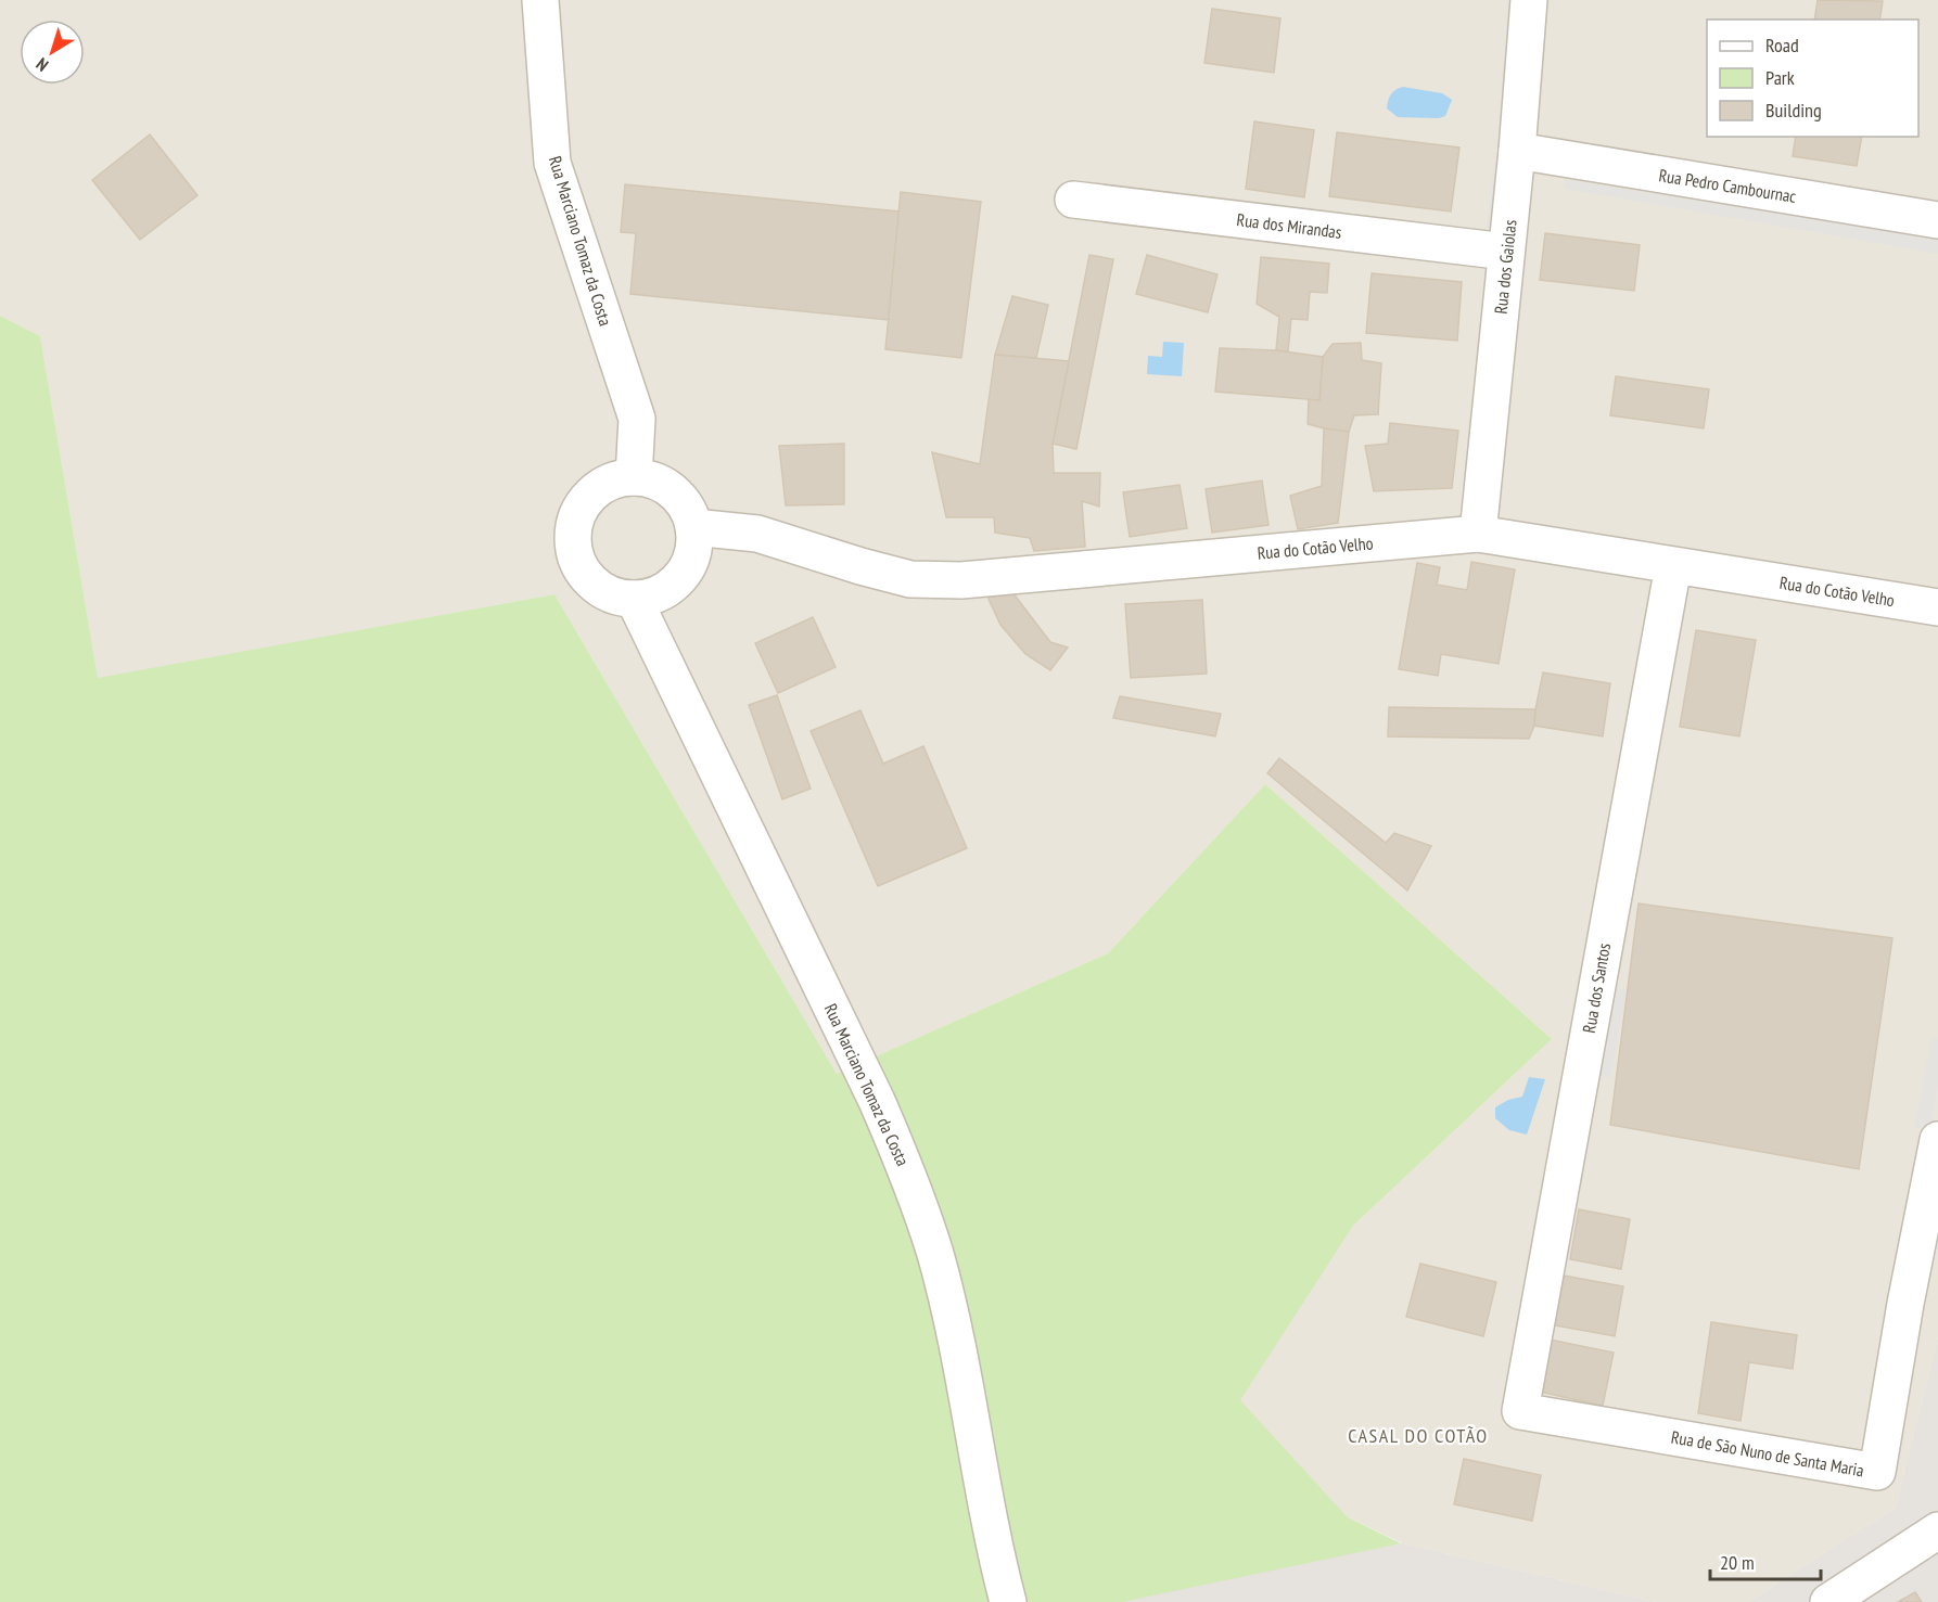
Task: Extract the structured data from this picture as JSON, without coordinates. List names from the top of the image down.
{
  "streets": {
    "street": [
      "Rua Pedro Cambournac",
      "Rua dos Mirandas",
      "Rua Marciano Tomaz da Costa",
      "Rua dos Gaiolas",
      "Rua do Cotão Velho",
      "Rua dos Santos",
      "Rua de São Nuno de Santa Maria"
    ]
  },
  "crossings": [
    ["Rua Pedro Cambournac", "Rua dos Gaiolas"],
    ["Rua dos Mirandas", "Rua dos Gaiolas"],
    ["Rua Marciano Tomaz da Costa", "Rua do Cotão Velho"],
    ["Rua dos Gaiolas", "Rua do Cotão Velho"],
    ["Rua do Cotão Velho", "Rua dos Santos"],
    ["Rua dos Santos", "Rua de São Nuno de Santa Maria"]
  ],
  "districts": ["CASAL DO COTÃO"],
  "legend": ["Road", "Park", "Building"],
  "scale_bar": "20 m",
  "north": "bottom left"
}
